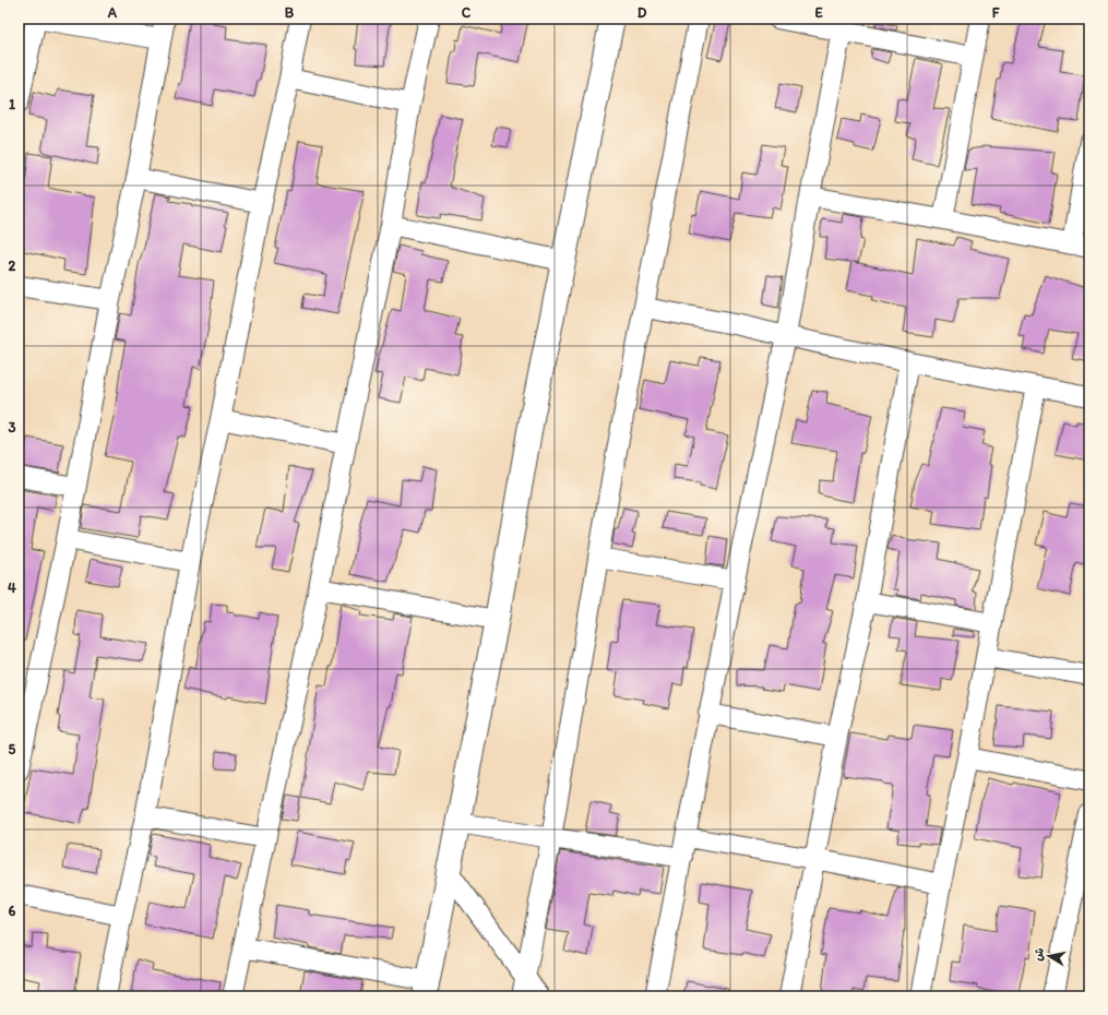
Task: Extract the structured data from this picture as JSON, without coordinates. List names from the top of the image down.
{
  "north": "left",
  "grid": {
    "columns": [
      "A",
      "B",
      "C",
      "D",
      "E",
      "F"
    ],
    "rows": [
      "1",
      "2",
      "3",
      "4",
      "5",
      "6"
    ]
  }
}
